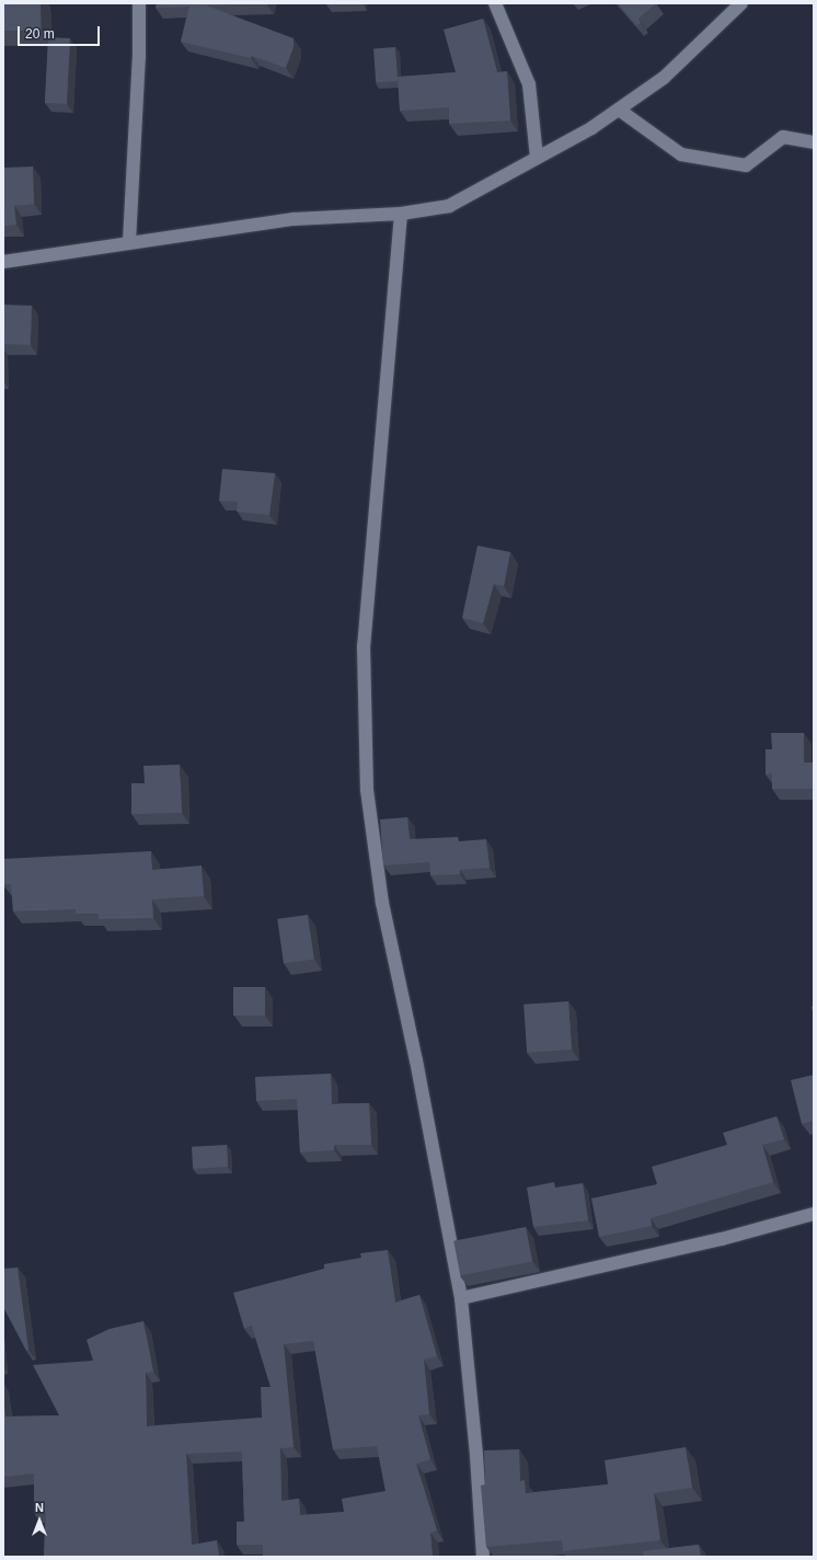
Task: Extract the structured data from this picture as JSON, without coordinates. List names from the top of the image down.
{
  "scale_bar": "20 m",
  "north": "top"
}
